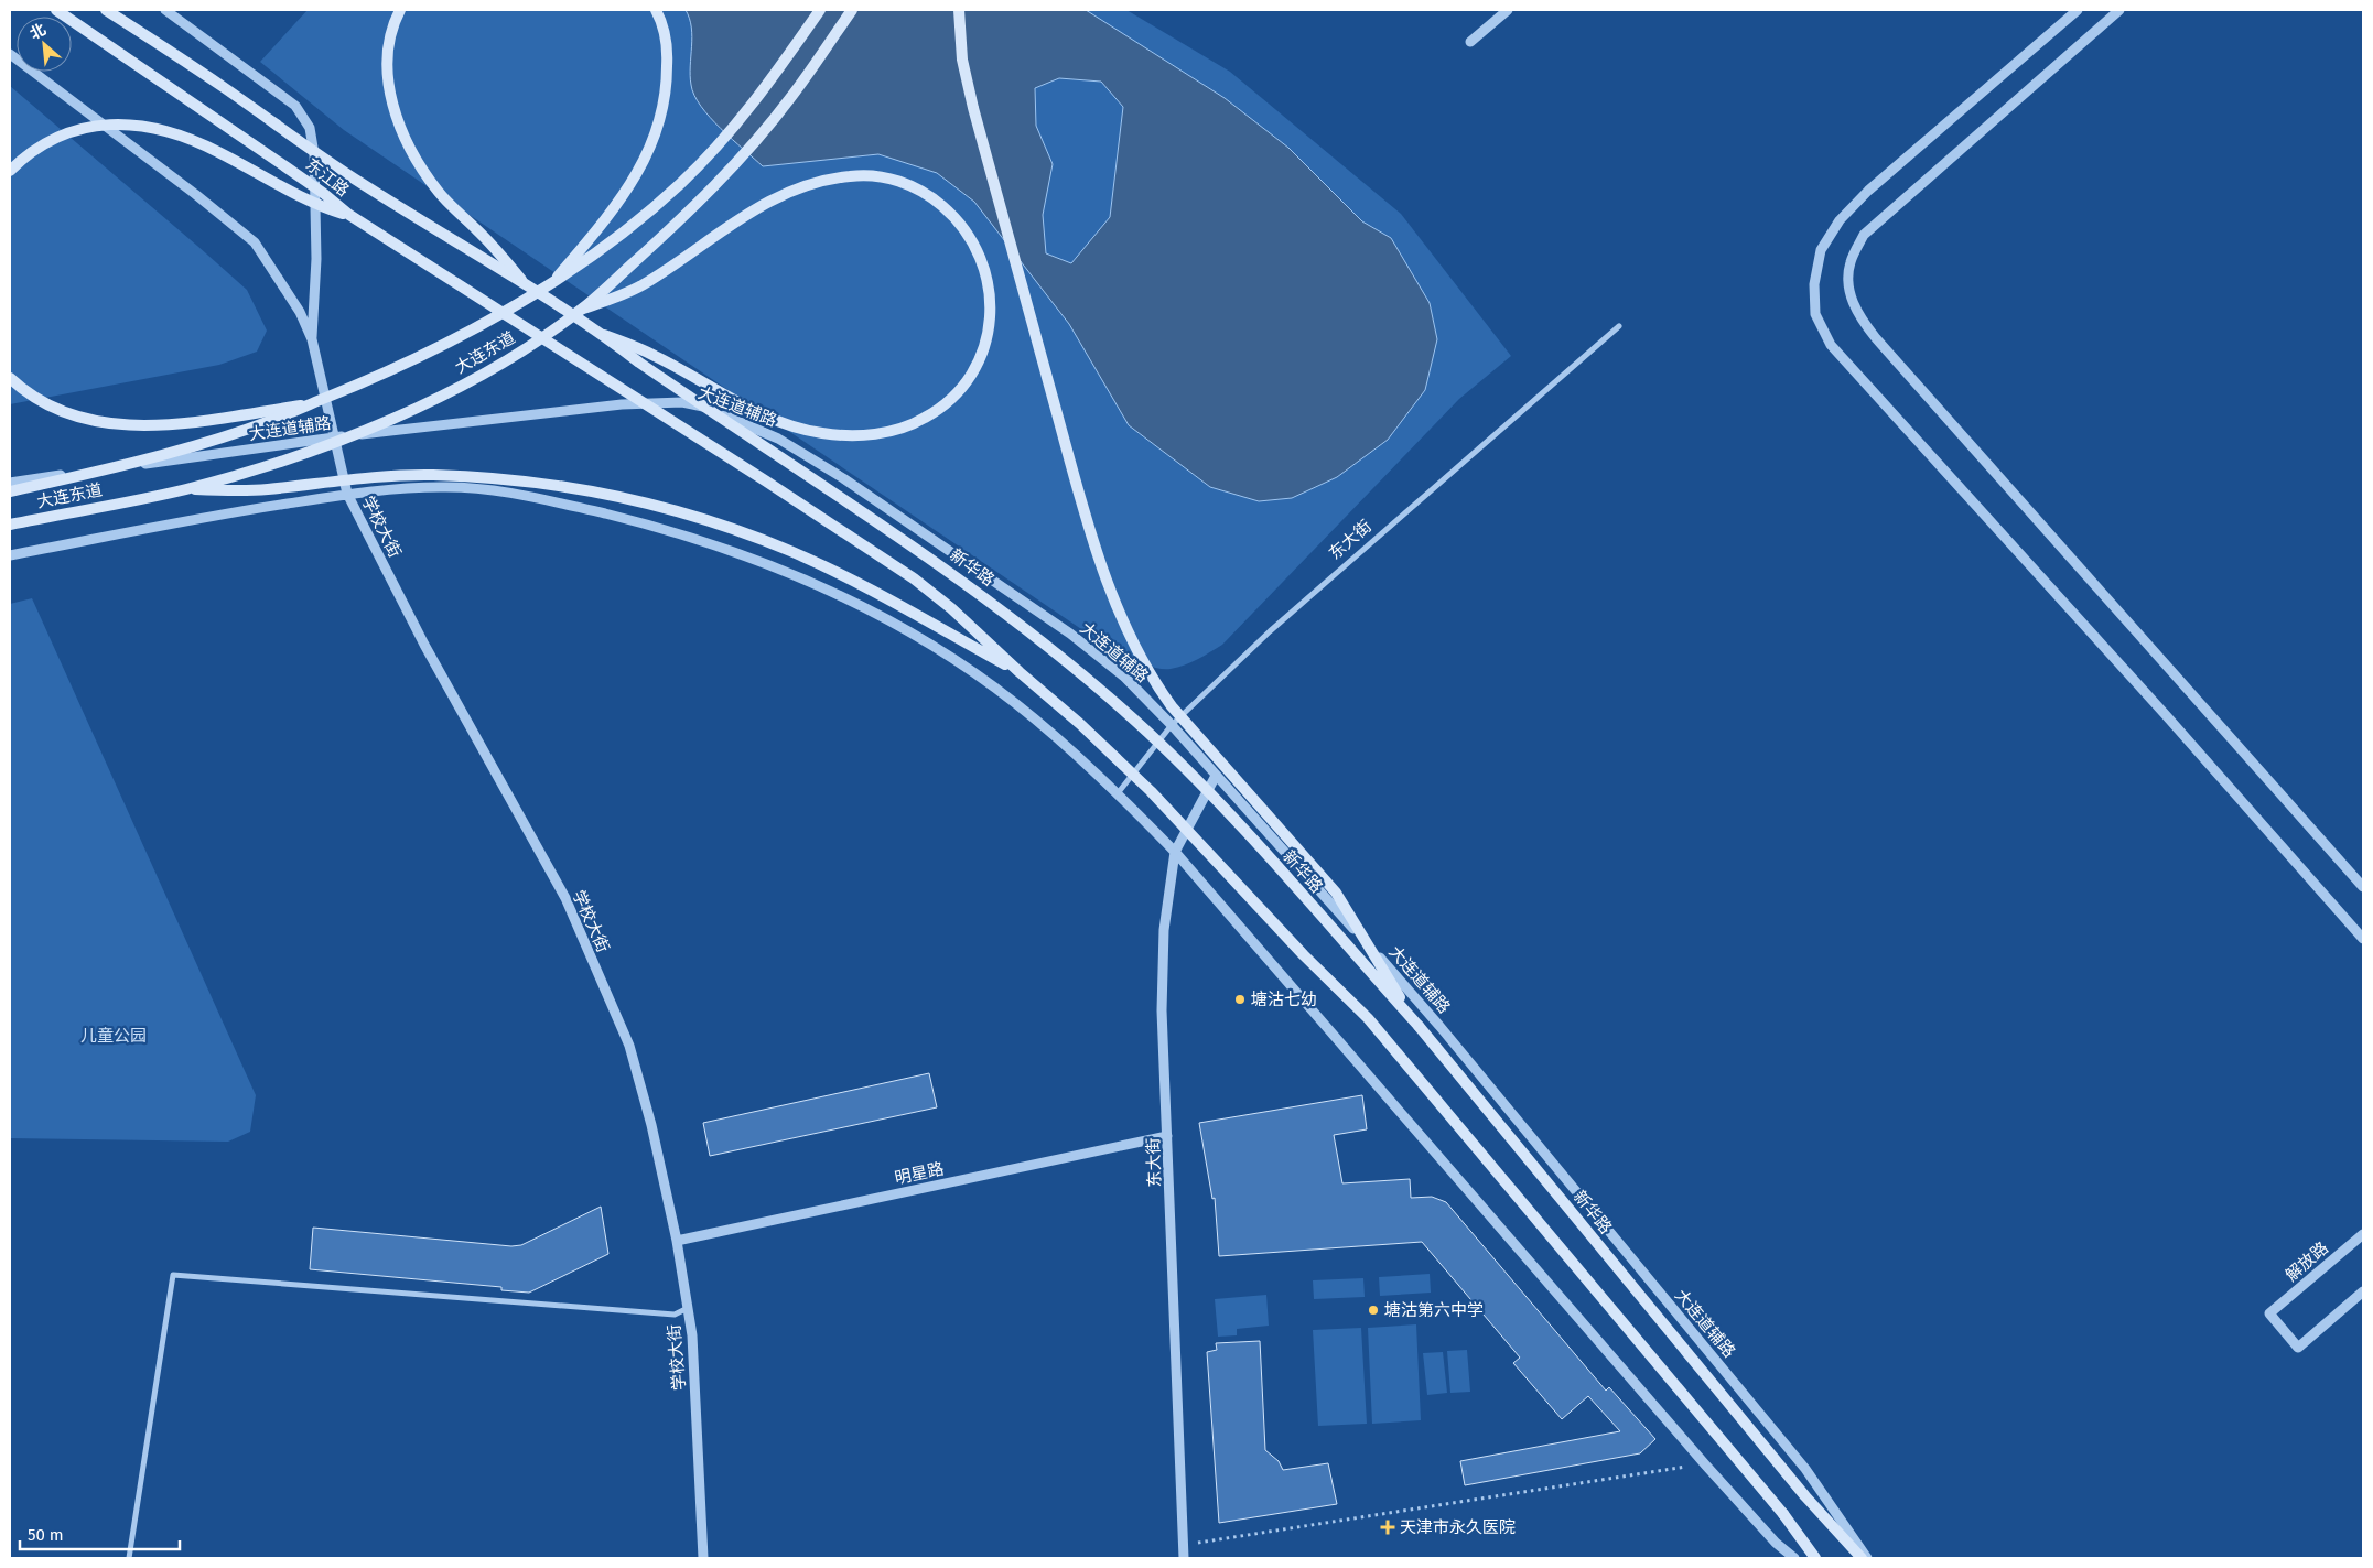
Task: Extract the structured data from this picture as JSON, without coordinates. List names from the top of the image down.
{
  "streets": {
    "main road": ["东江路", "大连东道", "新华路"],
    "street": [
      "大连道辅路",
      "学校大街",
      "东大街",
      "明星路",
      "解放路"
    ]
  },
  "crossings": [
    ["东江路", "新华路"],
    ["大连道辅路", "学校大街"],
    ["大连道辅路", "东大街"],
    ["学校大街", "明星路"],
    ["东大街", "明星路"]
  ],
  "parks": ["儿童公园"],
  "places": {
    "other": ["塘沽七幼", "塘沽第六中学"],
    "health": ["天津市永久医院"]
  },
  "scale_bar": "50 m",
  "north": "top left"
}
